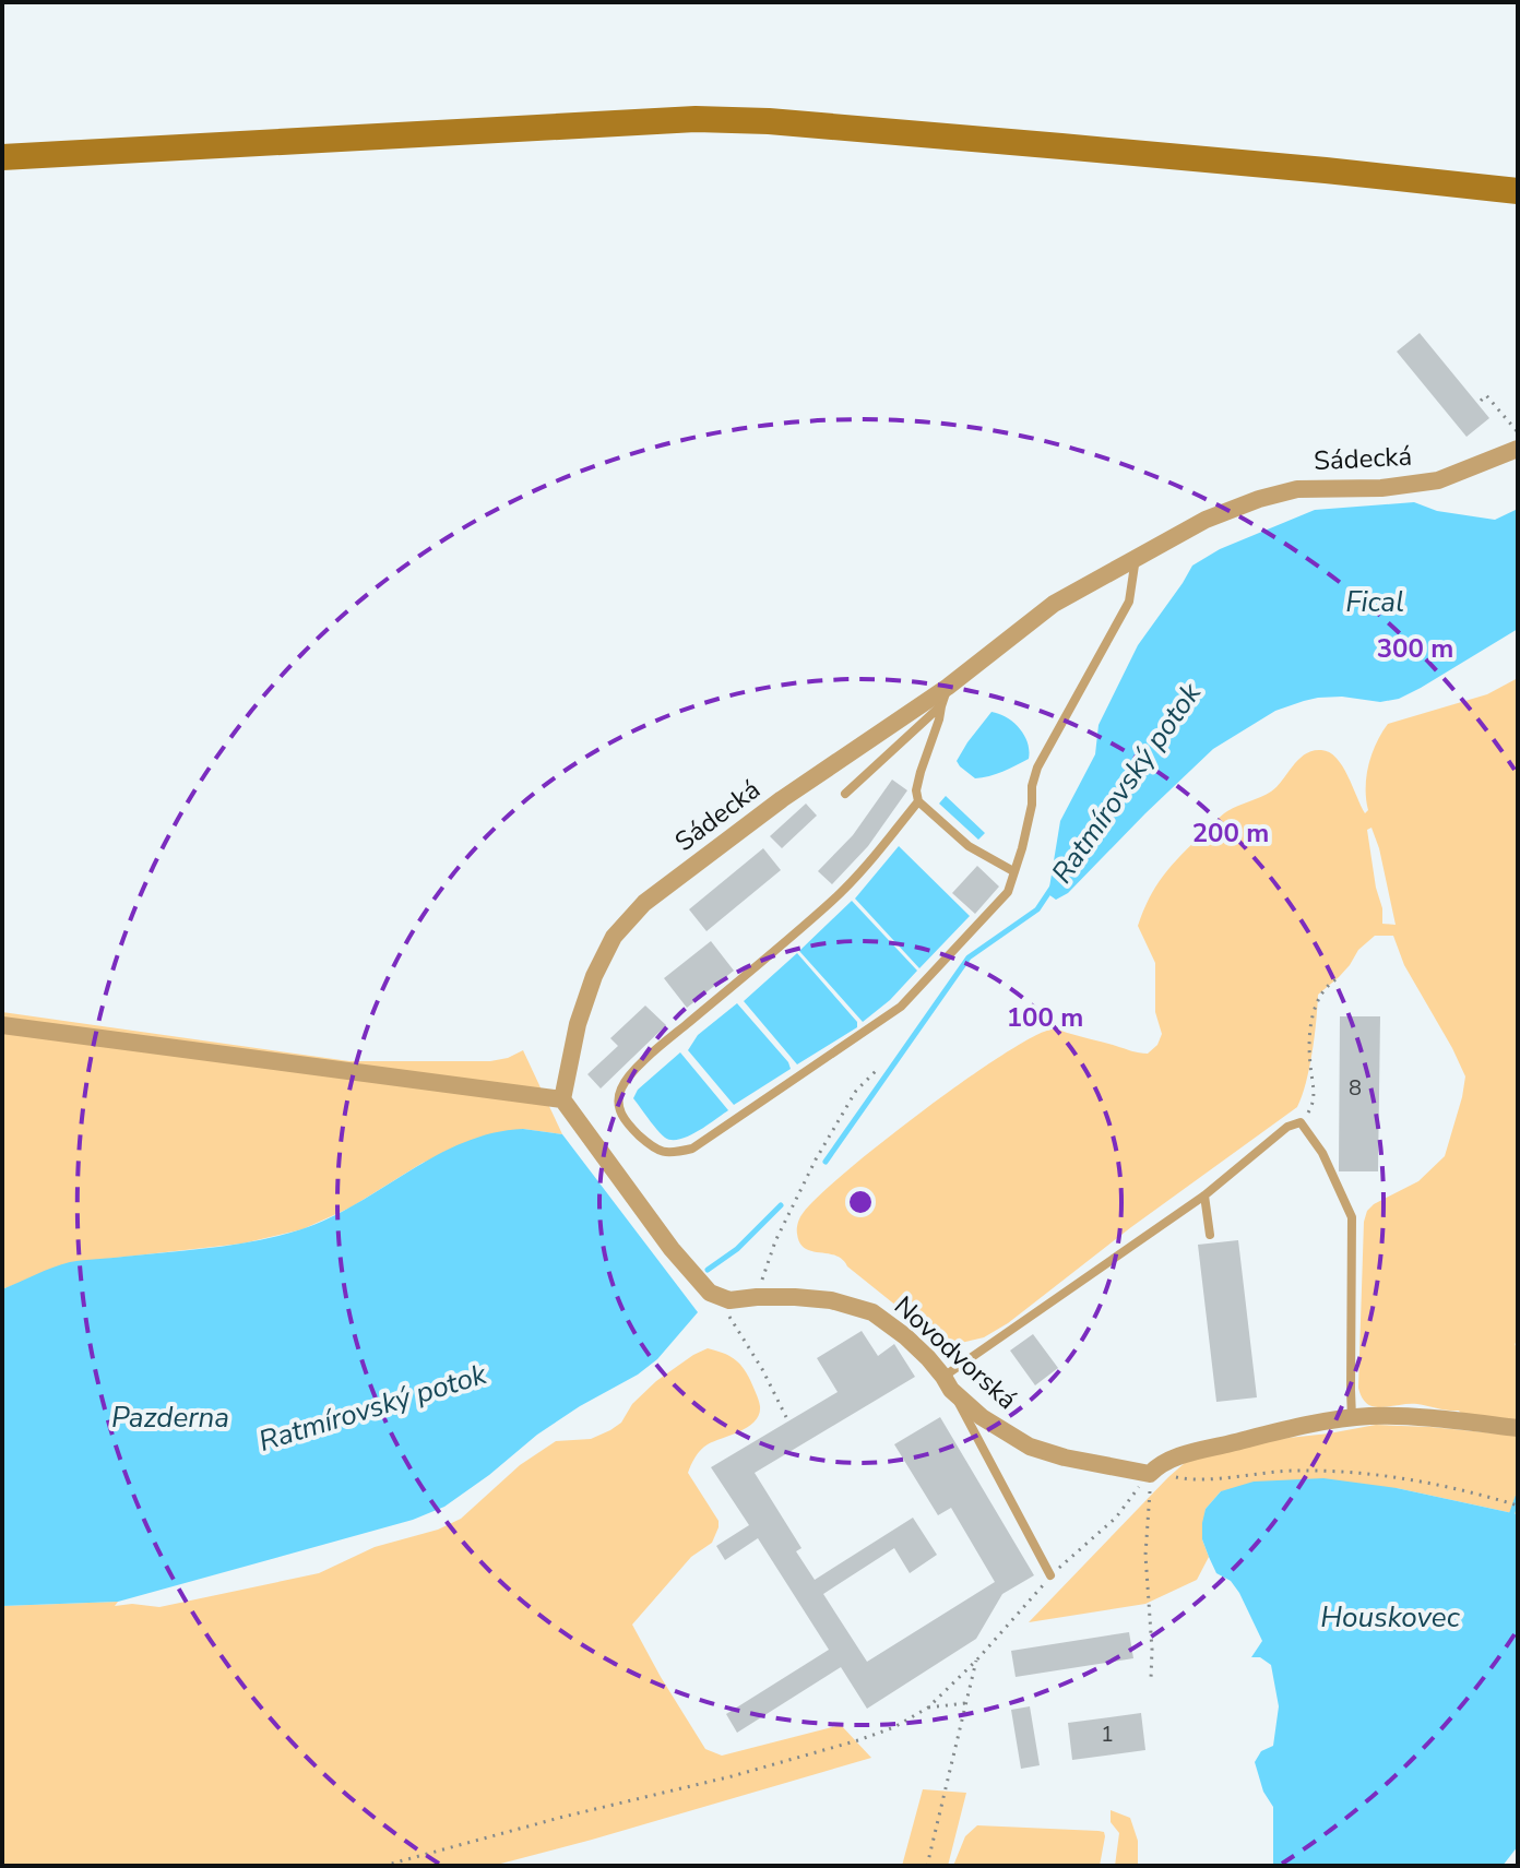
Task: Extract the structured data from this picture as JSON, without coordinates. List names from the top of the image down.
{
  "streets": {
    "street": ["Sádecká", "Novodvorská"]
  },
  "water": [
    "Fical",
    "Ratmírovský potok",
    "Pazderna",
    "Houskovec"
  ],
  "house_numbers": ["8", "1"],
  "rings": ["300 m", "200 m", "100 m"]
}
